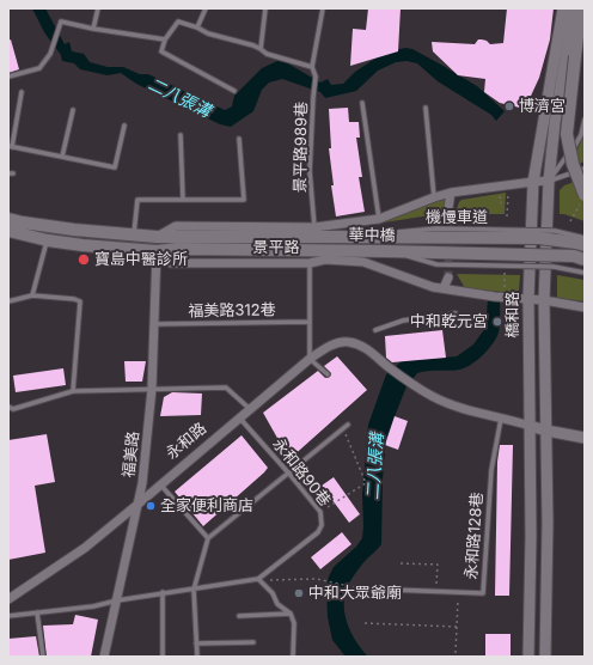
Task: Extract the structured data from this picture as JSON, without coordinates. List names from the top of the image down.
{
  "streets": {
    "main road": ["華中橋", "景平路"],
    "street": ["橋和路", "永和路", "福美路"],
    "lane": [
      "景平路989巷",
      "機慢車道",
      "福美路312巷",
      "永和路90巷",
      "永和路128巷"
    ]
  },
  "crossings": [
    ["景平路989巷", "景平路"],
    ["機慢車道", "華中橋"],
    ["華中橋", "景平路"],
    ["華中橋", "福美路"],
    ["景平路", "橋和路"],
    ["景平路", "福美路"],
    ["福美路312巷", "福美路"],
    ["永和路", "福美路"],
    ["永和路", "永和路90巷"],
    ["永和路", "永和路128巷"]
  ],
  "water": ["二八張溝"],
  "places": [
    "博濟宮",
    "寶島中醫診所",
    "中和乾元宮",
    "全家便利商店",
    "中和大眾爺廟"
  ]
}
